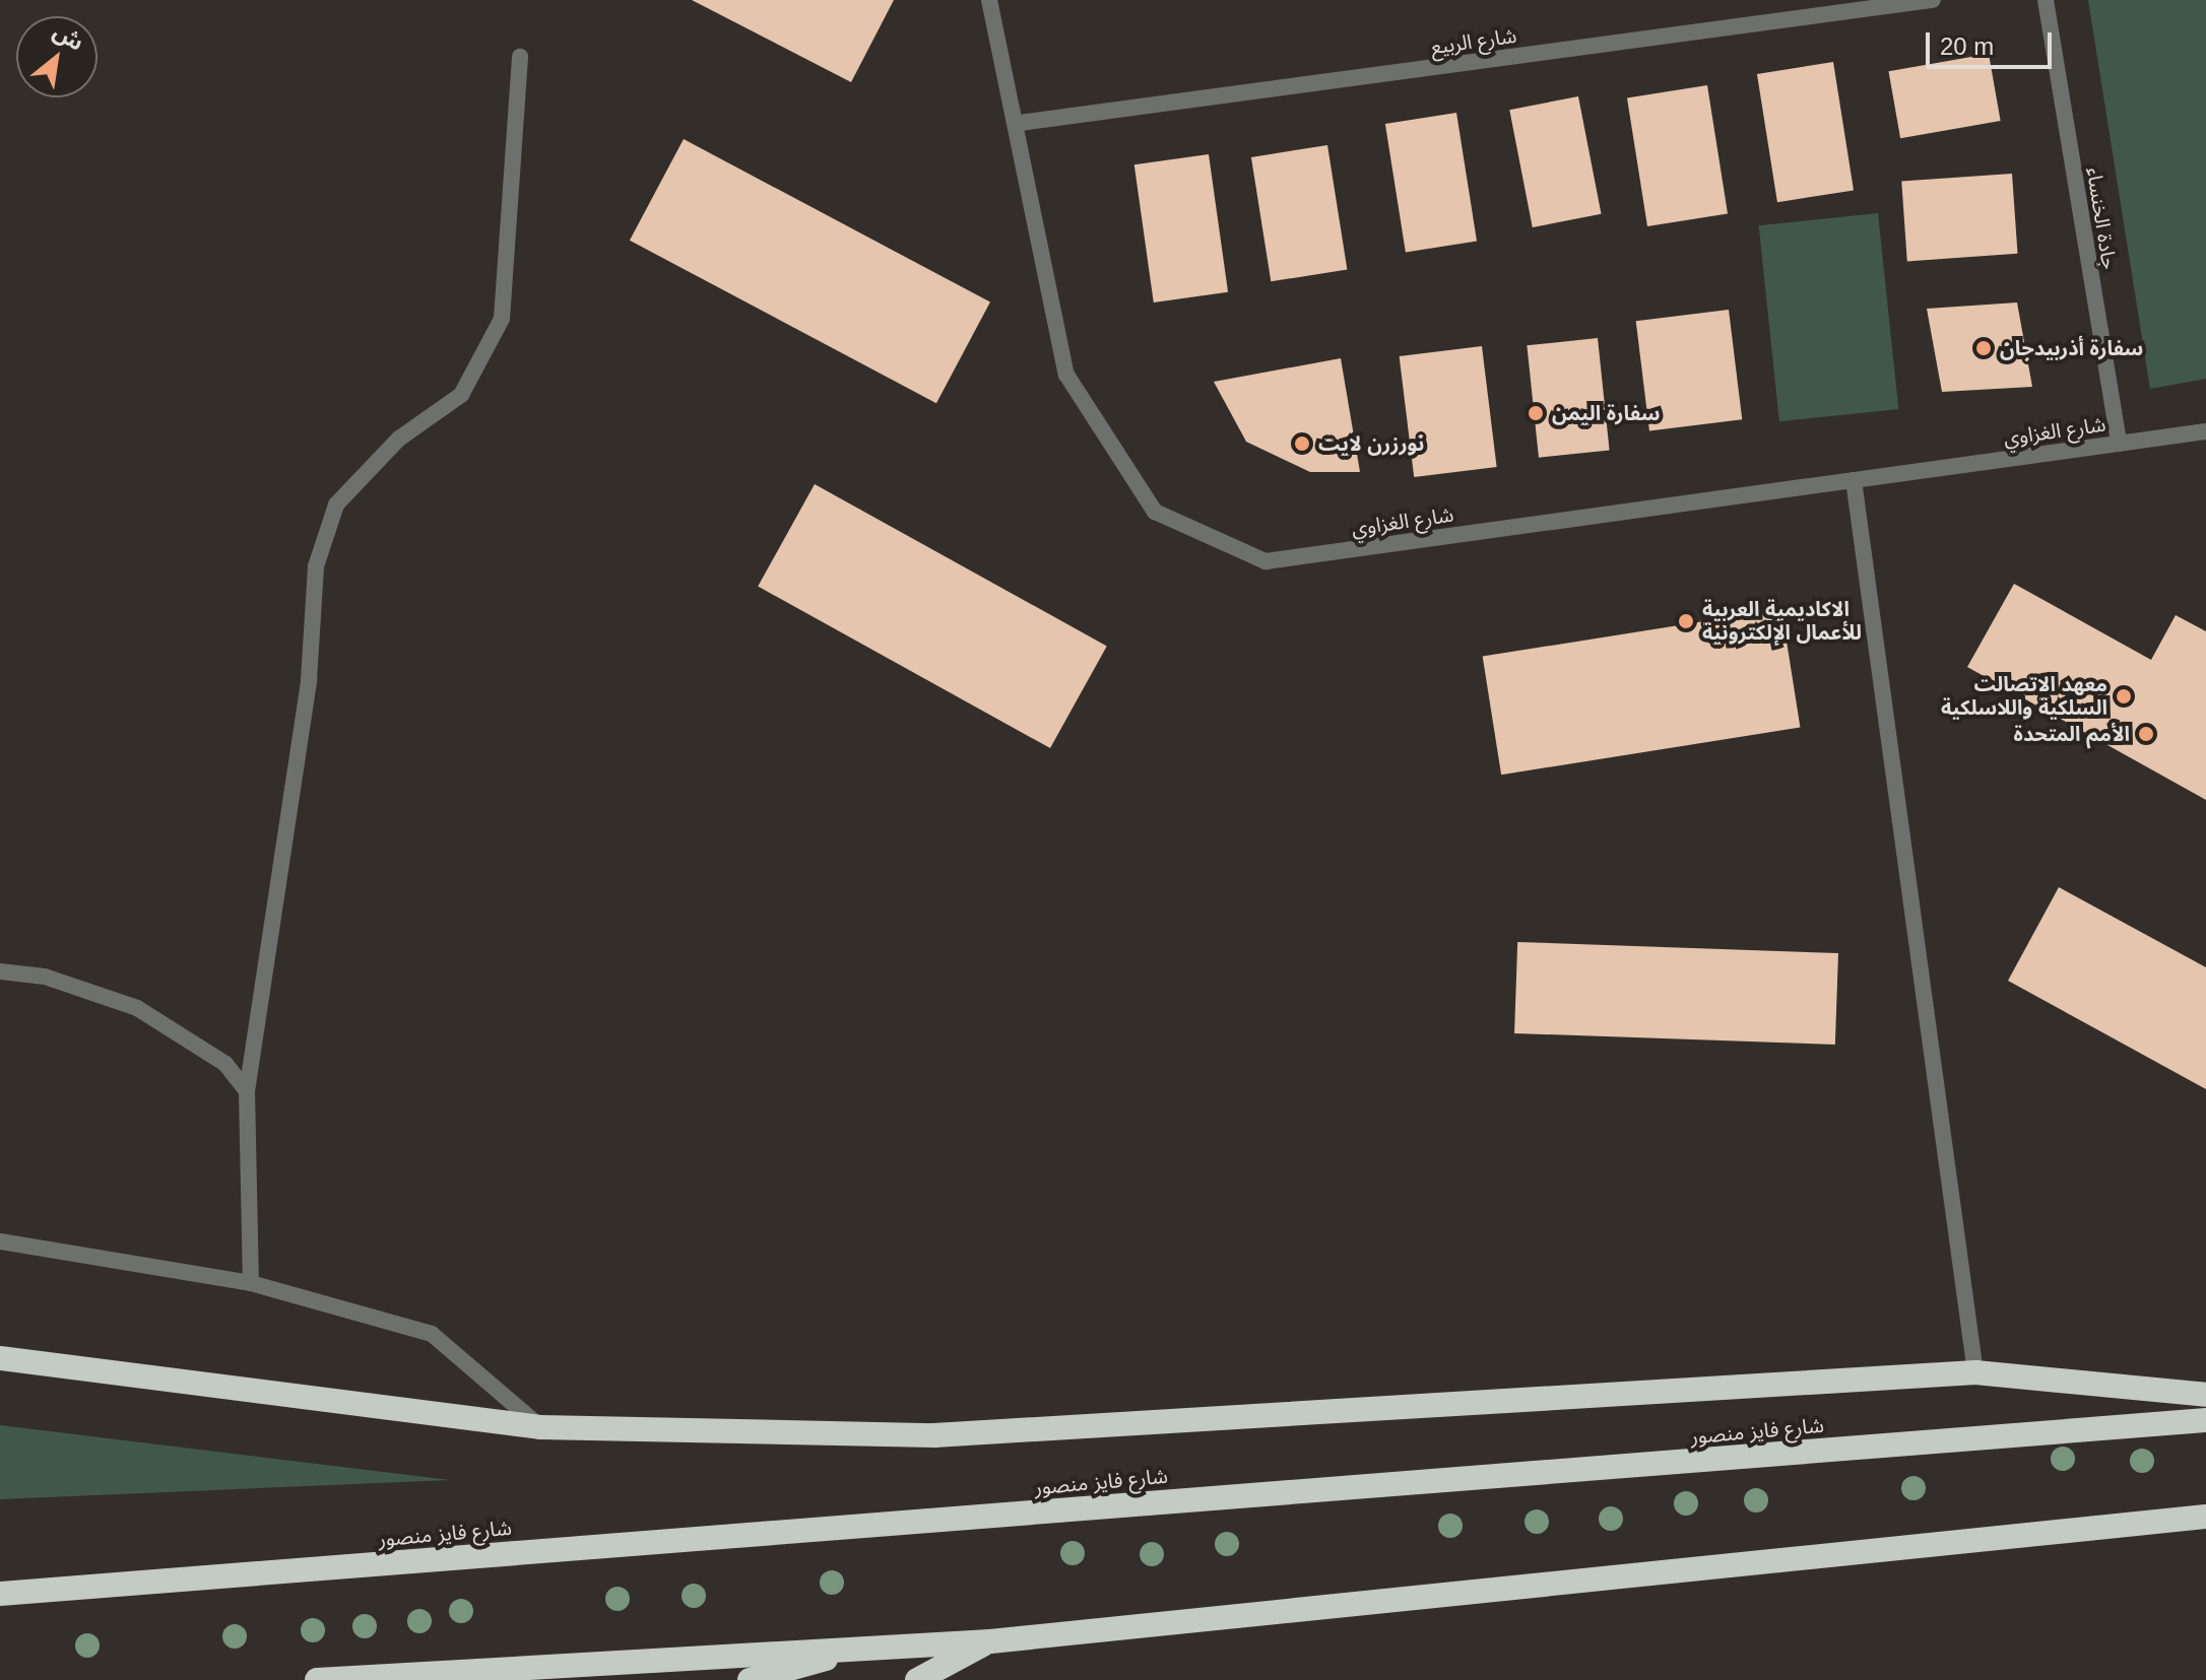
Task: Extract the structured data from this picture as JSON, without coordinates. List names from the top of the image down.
{
  "streets": {
    "highway": ["شارع فايز منصور"],
    "street": ["شارع الربيع", "جادة الخنساء", "شارع الغزاوي"]
  },
  "crossings": [
    ["شارع الربيع", "شارع الغزاوي"],
    ["جادة الخنساء", "شارع الغزاوي"]
  ],
  "places": [
    "سفارة أذربيدجان",
    "سفارة اليمن",
    "نورزرن لايت",
    "الاكاديمية العربية للأعمال الإلكترونية",
    "معهد الاتصالت السلكية واللاسلكية",
    "الأمم المتحدة"
  ],
  "scale_bar": "20 m",
  "north": "top right"
}
